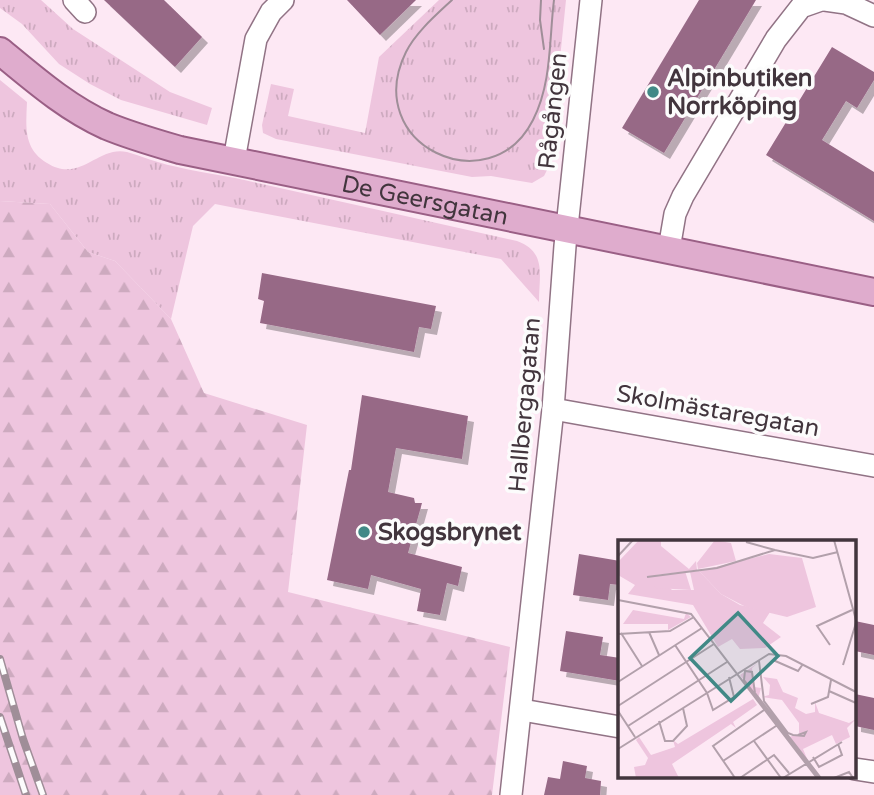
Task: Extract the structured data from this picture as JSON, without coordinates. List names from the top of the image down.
{
  "streets": {
    "main road": ["De Geersgatan"],
    "street": ["Rågången", "Hallbergagatan", "Skolmästaregatan"]
  },
  "crossings": [
    ["Rågången", "De Geersgatan"],
    ["Rågången", "Hallbergagatan"],
    ["De Geersgatan", "Hallbergagatan"],
    ["Hallbergagatan", "Skolmästaregatan"]
  ],
  "places": ["Alpinbutiken Norrköping", "Skogsbrynet"]
}
